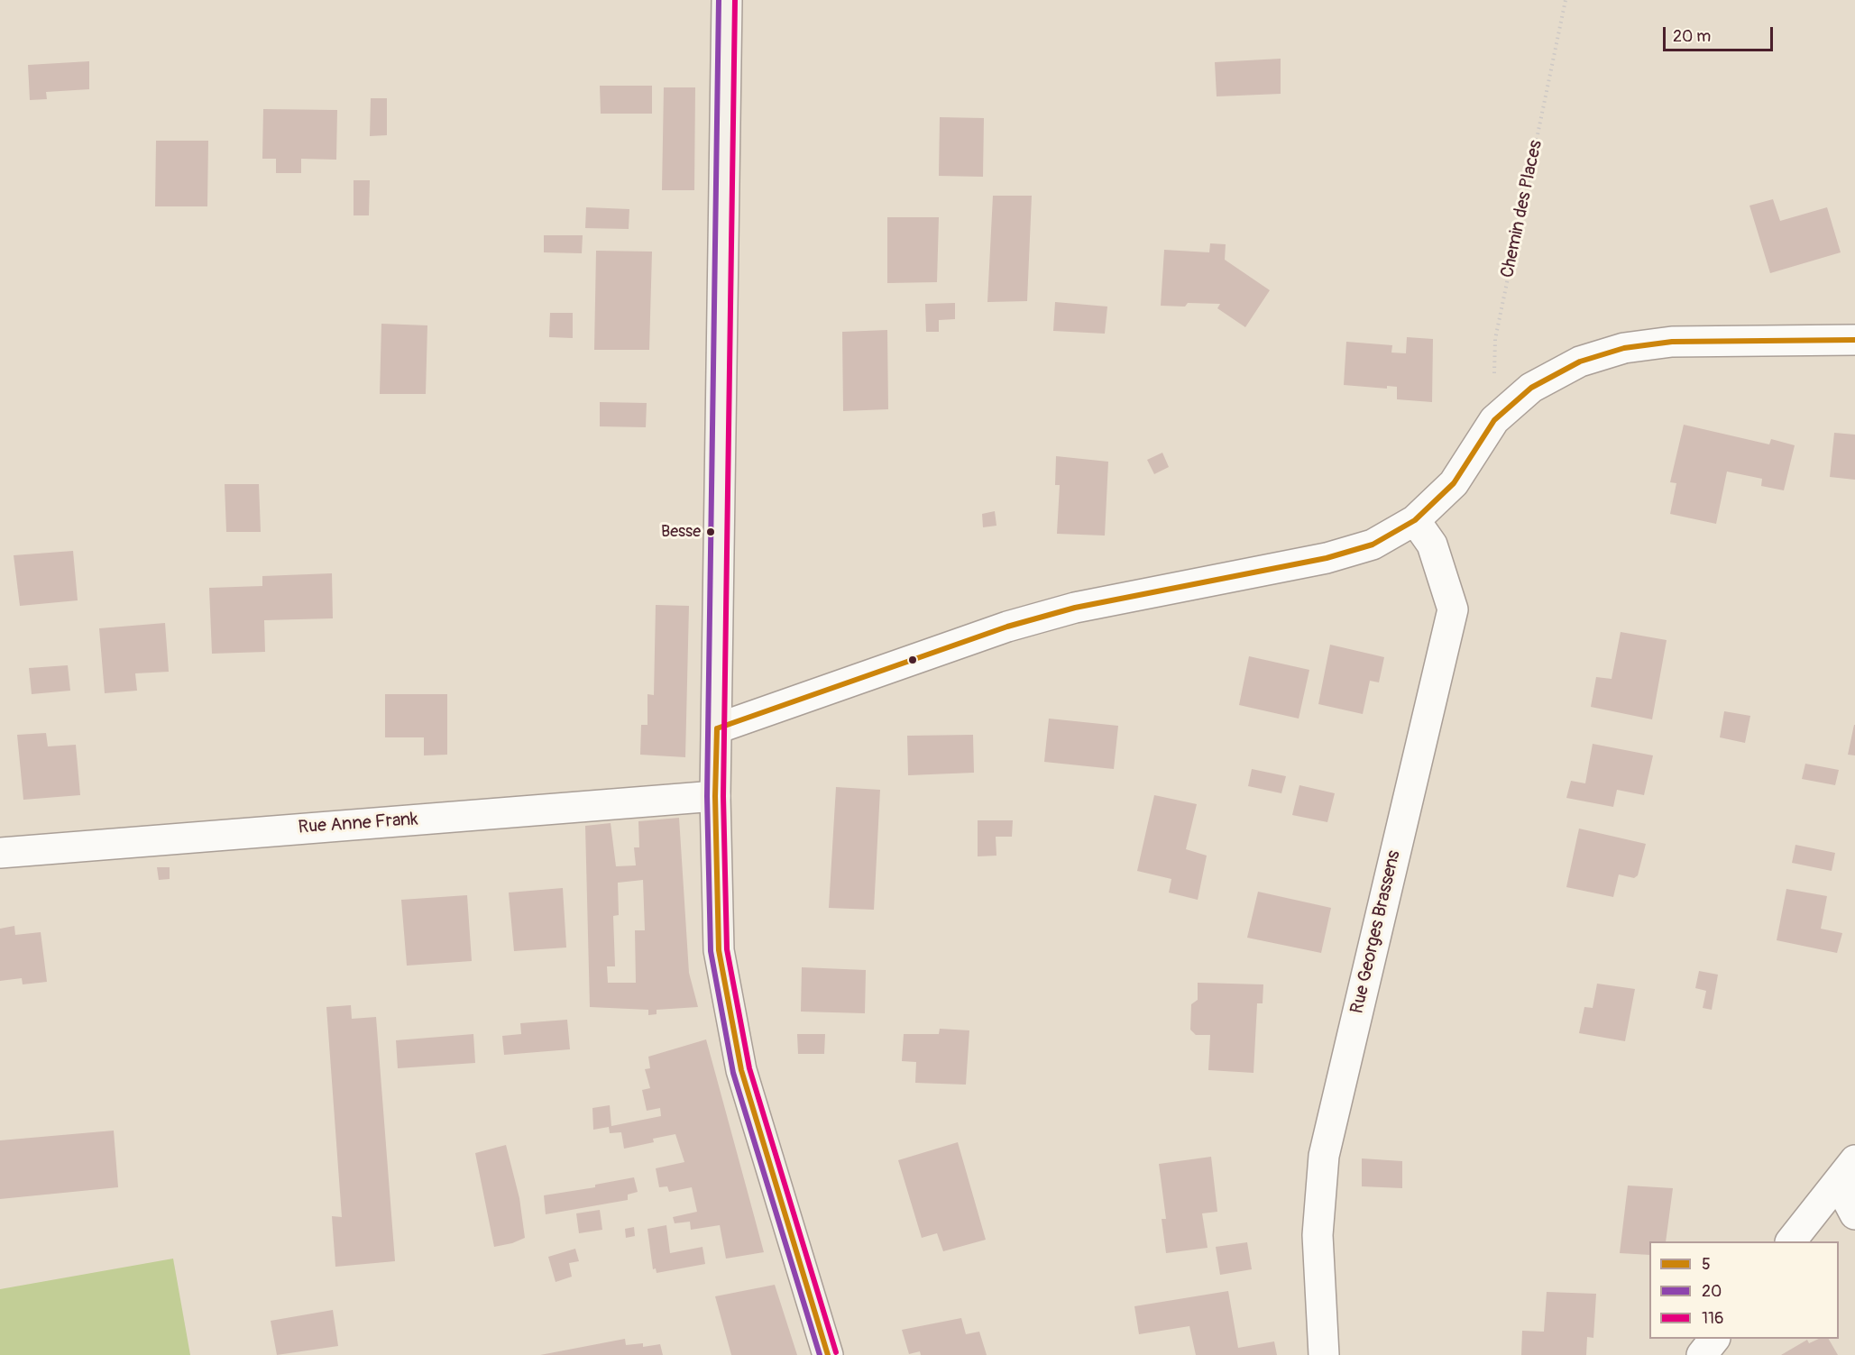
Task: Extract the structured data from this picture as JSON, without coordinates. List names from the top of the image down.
{
  "streets": {
    "street": ["Rue Anne Frank", "Rue Georges Brassens"],
    "path": ["Chemin des Places"]
  },
  "places": ["Besse"],
  "lines": ["transit line 20", "transit line 116", "transit line 5"],
  "legend": ["5", "20", "116"],
  "scale_bar": "20 m"
}
